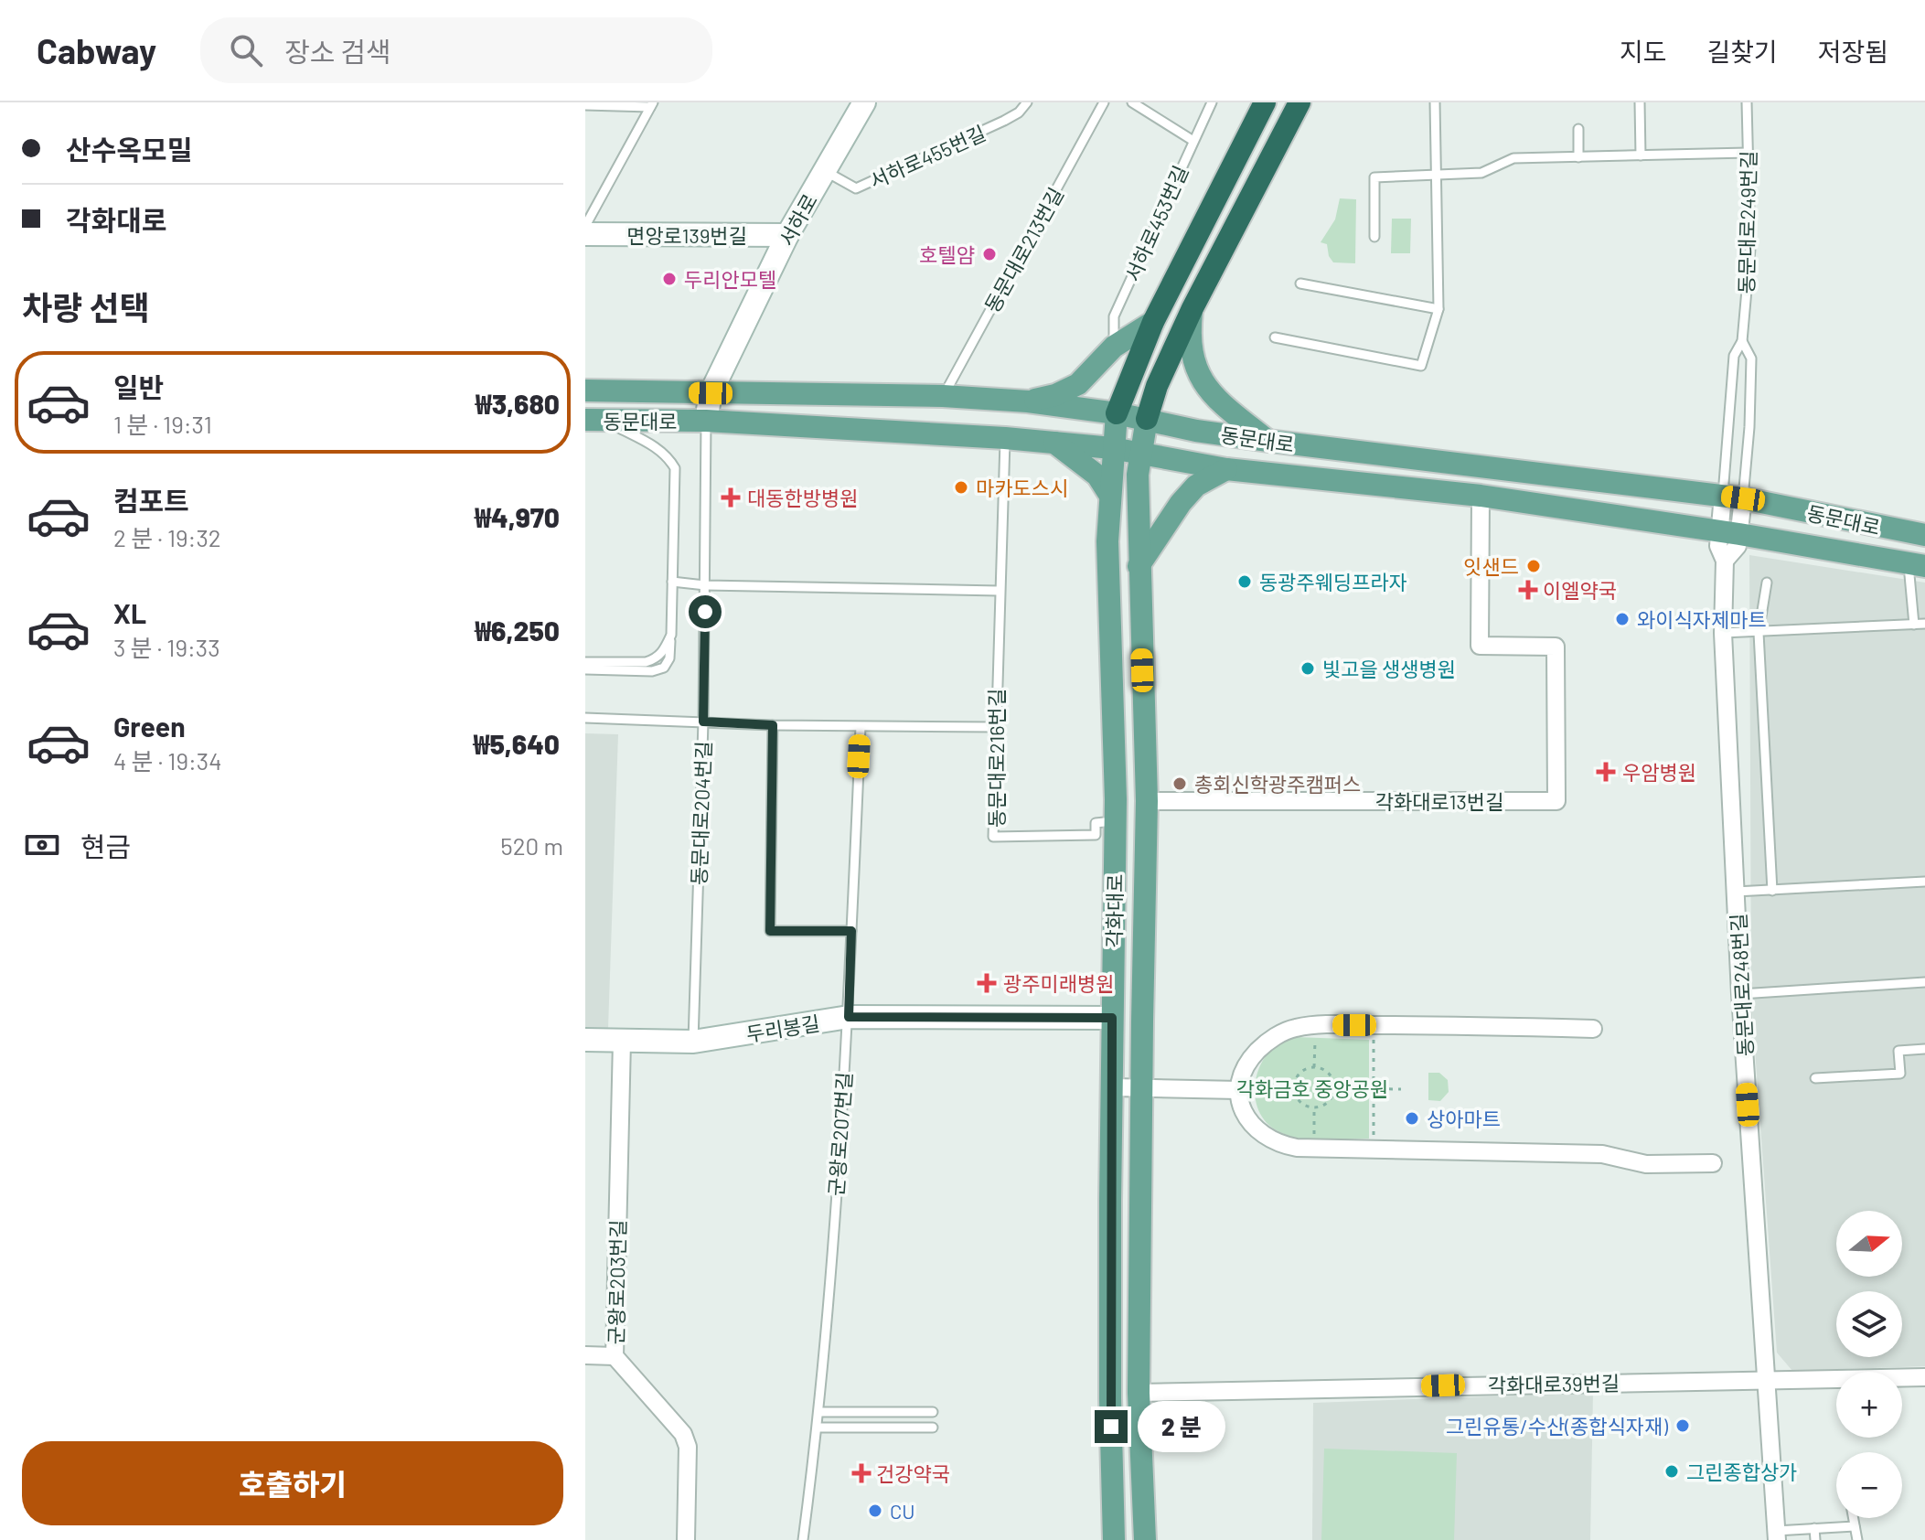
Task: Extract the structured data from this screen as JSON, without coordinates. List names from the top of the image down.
{
  "streets": {
    "main road": ["동문대로", "각화대로"],
    "street": [
      "서하로",
      "면앙로139번길",
      "각화대로13번길",
      "동문대로248번길",
      "두리봉길",
      "군왕로203번길",
      "각화대로39번길"
    ],
    "lane": [
      "서하로455번길",
      "동문대로249번길",
      "서하로453번길",
      "동문대로213번길",
      "동문대로216번길",
      "동문대로204번길",
      "군왕로207번길"
    ]
  },
  "crossings": [
    ["서하로455번길", "서하로"],
    ["서하로", "면앙로139번길"],
    ["서하로", "동문대로"],
    ["서하로", "동문대로204번길"],
    ["동문대로249번길", "동문대로"],
    ["동문대로249번길", "동문대로248번길"],
    ["동문대로213번길", "동문대로"],
    ["동문대로", "동문대로216번길"],
    ["동문대로", "각화대로13번길"],
    ["동문대로", "동문대로204번길"],
    ["동문대로", "각화대로"],
    ["동문대로", "동문대로248번길"],
    ["동문대로216번길", "각화대로"],
    ["각화대로13번길", "각화대로"],
    ["동문대로204번길", "두리봉길"],
    ["각화대로", "두리봉길"],
    ["각화대로", "각화대로39번길"],
    ["동문대로248번길", "각화대로39번길"],
    ["두리봉길", "군왕로207번길"],
    ["두리봉길", "군왕로203번길"]
  ],
  "parks": ["각화금호 중앙공원"],
  "places": {
    "other": [
      "호텔얌",
      "두리안모텔",
      "마카도스시",
      "잇샌드",
      "동광주웨딩프라자",
      "와이식자제마트",
      "빛고을 생생병원",
      "총회신학광주캠퍼스",
      "상아마트",
      "그린유통/수산(종합식자재)",
      "그린종합상가",
      "CU"
    ],
    "health": [
      "대동한방병원",
      "이엘약국",
      "우암병원",
      "광주미래병원",
      "건강약국"
    ]
  },
  "north": "right",
  "page": {
    "header": "Cabway",
    "search": "장소 검색",
    "nav": ["지도", "길찾기", "저장됨"],
    "banner": ["산수옥모밀", "각화대로"],
    "heading": "차량 선택",
    "list": [
      {
        "name": "일반",
        "note": "1 분 · 19:31",
        "value": "₩3,680"
      },
      {
        "name": "컴포트",
        "note": "2 분 · 19:32",
        "value": "₩4,970"
      },
      {
        "name": "XL",
        "note": "3 분 · 19:33",
        "value": "₩6,250"
      },
      {
        "name": "Green",
        "note": "4 분 · 19:34",
        "value": "₩5,640"
      }
    ],
    "pay": ["현금", "520 m"],
    "map_buttons": ["+", "−"],
    "bubble": "2 분",
    "buttons": "호출하기"
  }
}
